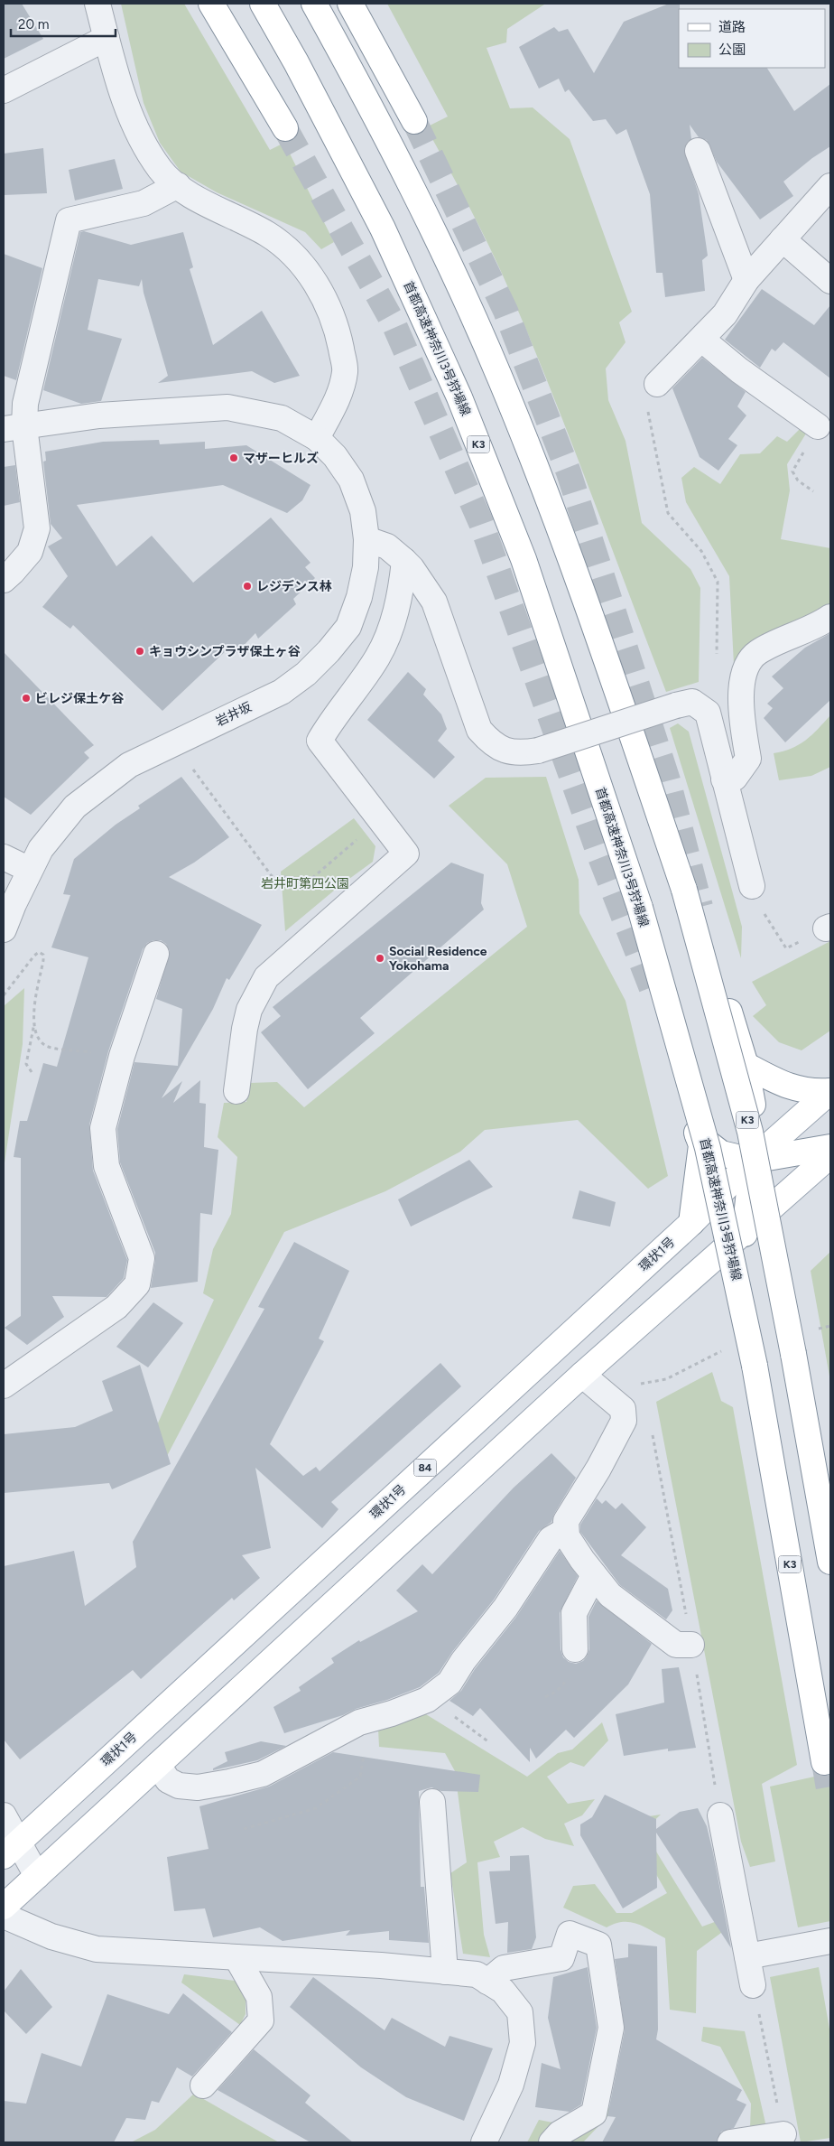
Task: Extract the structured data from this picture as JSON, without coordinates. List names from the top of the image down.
{
  "streets": {
    "main road": [
      "首都高速神奈川3号狩場線",
      "K3",
      "環状1号",
      "84"
    ],
    "street": ["岩井坂"]
  },
  "parks": ["岩井町第四公園"],
  "places": [
    "マザーヒルズ",
    "レジデンス林",
    "キョウシンプラザ保土ヶ谷",
    "ビレジ保土ケ谷",
    "Social Residence Yokohama"
  ],
  "legend": ["道路", "公園"],
  "scale_bar": "20 m"
}
